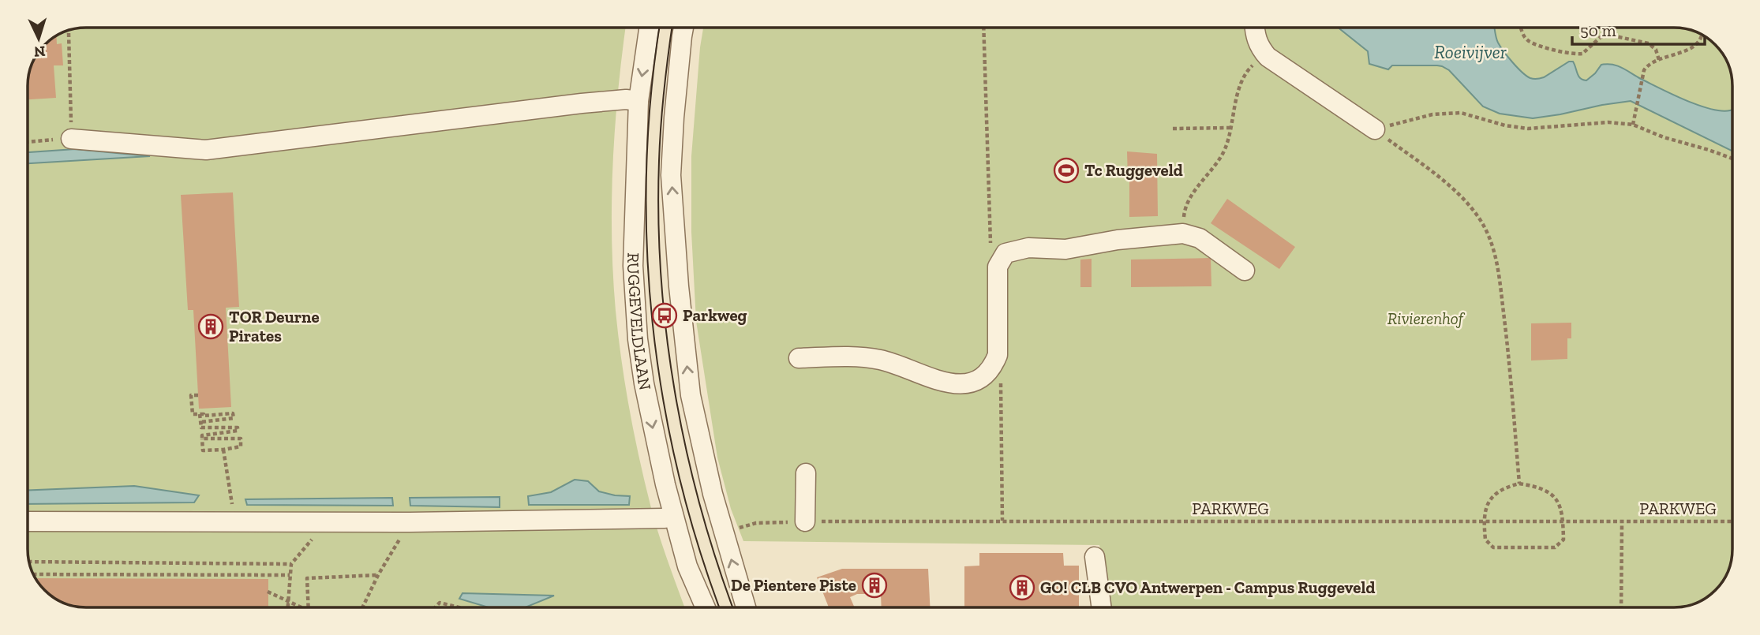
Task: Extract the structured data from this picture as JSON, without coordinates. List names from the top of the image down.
{
  "streets": {
    "street": ["RUGGEVELDLAAN"],
    "path": ["PARKWEG"]
  },
  "water": ["Roeivijver"],
  "parks": ["Rivierenhof"],
  "places": {
    "sports": ["Tc Ruggeveld"],
    "bus stop": ["Parkweg"],
    "building": ["TOR Deurne Pirates", "De Pientere Piste", "GO! CLB CVO Antwerpen - Campus Ruggeveld"]
  },
  "scale_bar": "50 m",
  "north": "bottom"
}
